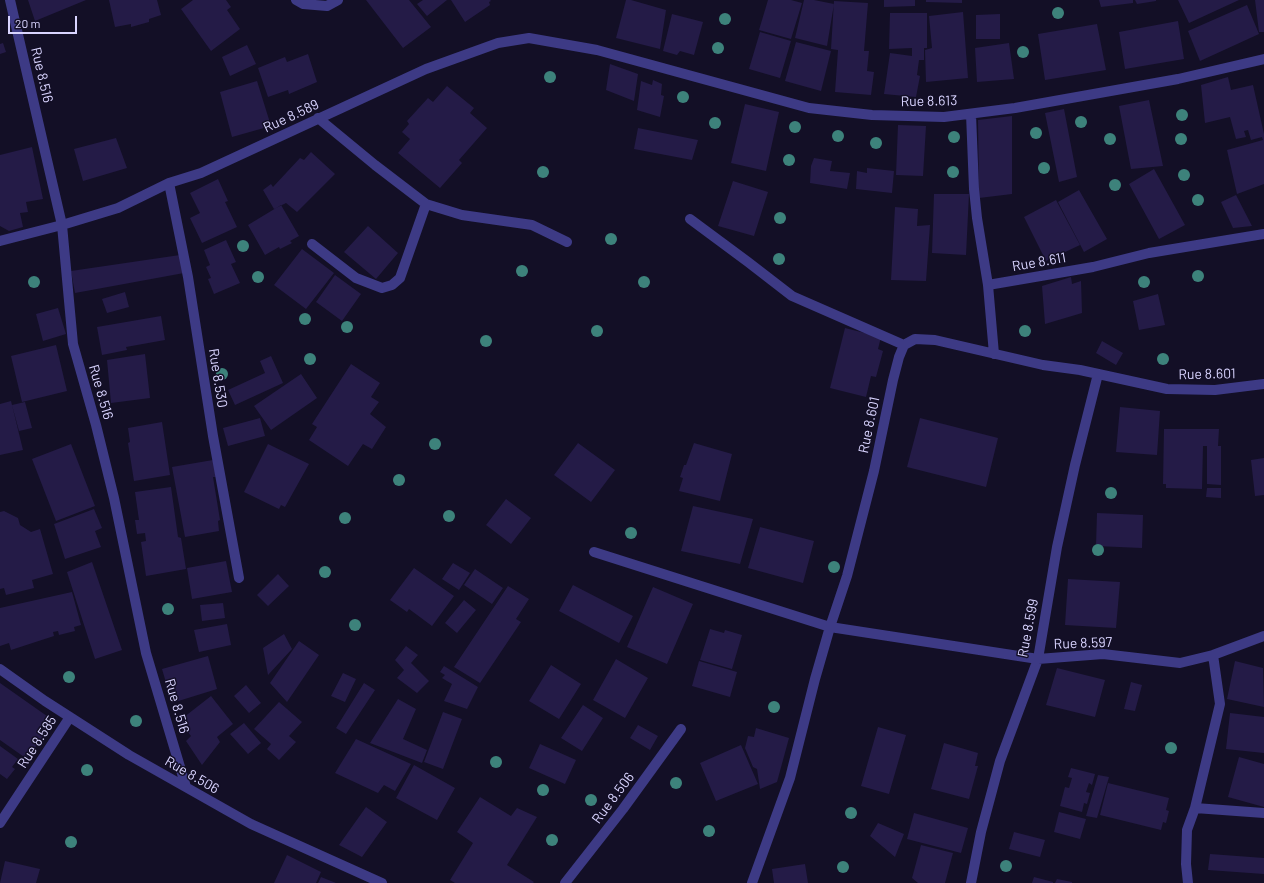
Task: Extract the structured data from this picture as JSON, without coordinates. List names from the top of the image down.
{
  "streets": {
    "street": [
      "Rue 8.516",
      "Rue 8.613",
      "Rue 8.589",
      "Rue 8.611",
      "Rue 8.601",
      "Rue 8.530",
      "Rue 8.599",
      "Rue 8.597",
      "Rue 8.585",
      "Rue 8.506"
    ]
  },
  "crossings": [
    ["Rue 8.516", "Rue 8.589"],
    ["Rue 8.516", "Rue 8.506"],
    ["Rue 8.613", "Rue 8.589"],
    ["Rue 8.589", "Rue 8.530"],
    ["Rue 8.601", "Rue 8.599"],
    ["Rue 8.601", "Rue 8.597"],
    ["Rue 8.599", "Rue 8.597"],
    ["Rue 8.585", "Rue 8.506"]
  ],
  "scale_bar": "20 m"
}
